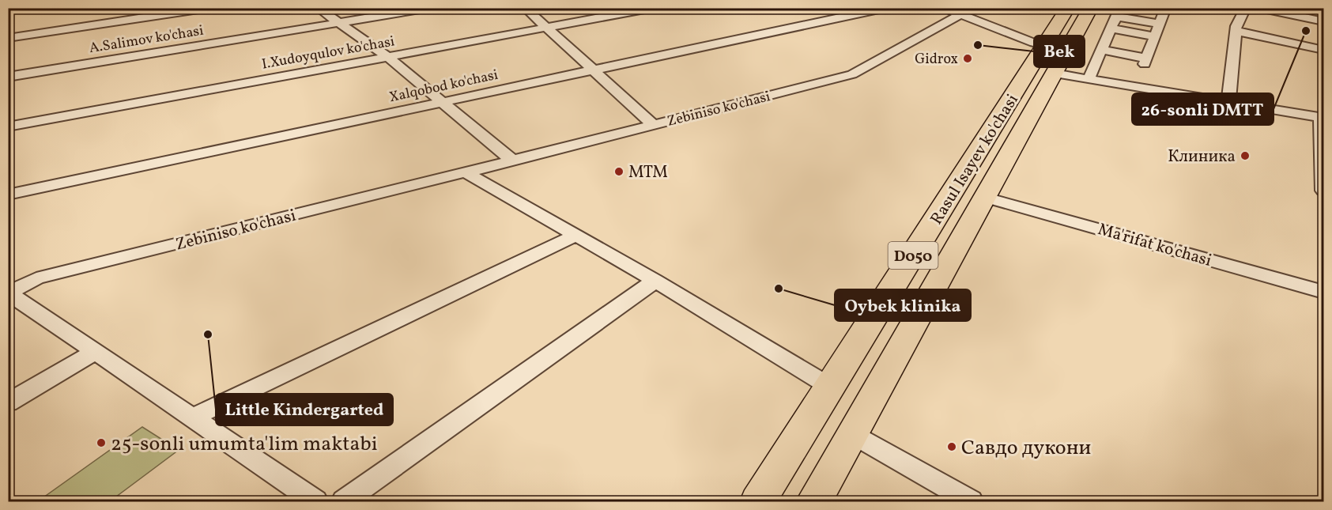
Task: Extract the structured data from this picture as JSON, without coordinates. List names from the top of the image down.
{
  "streets": {
    "main road": ["Rasul Isayev ko'chasi", "D050"],
    "street": [
      "A.Salimov ko'chasi",
      "I.Xudoyqulov ko'chasi",
      "Xalqobod ko'chasi",
      "Zebiniso ko'chasi",
      "Ma'rifat ko'chasi"
    ]
  },
  "crossings": [
    ["Rasul Isayev ko'chasi", "Ma'rifat ko'chasi"]
  ],
  "places": [
    "26-sonli DMTT",
    "Bek",
    "Gidrox",
    "Клиника",
    "MTM",
    "Oybek klinika",
    "Little Kindergarted",
    "25-sonli umumta'lim maktabi",
    "Савдо дукони"
  ]
}
